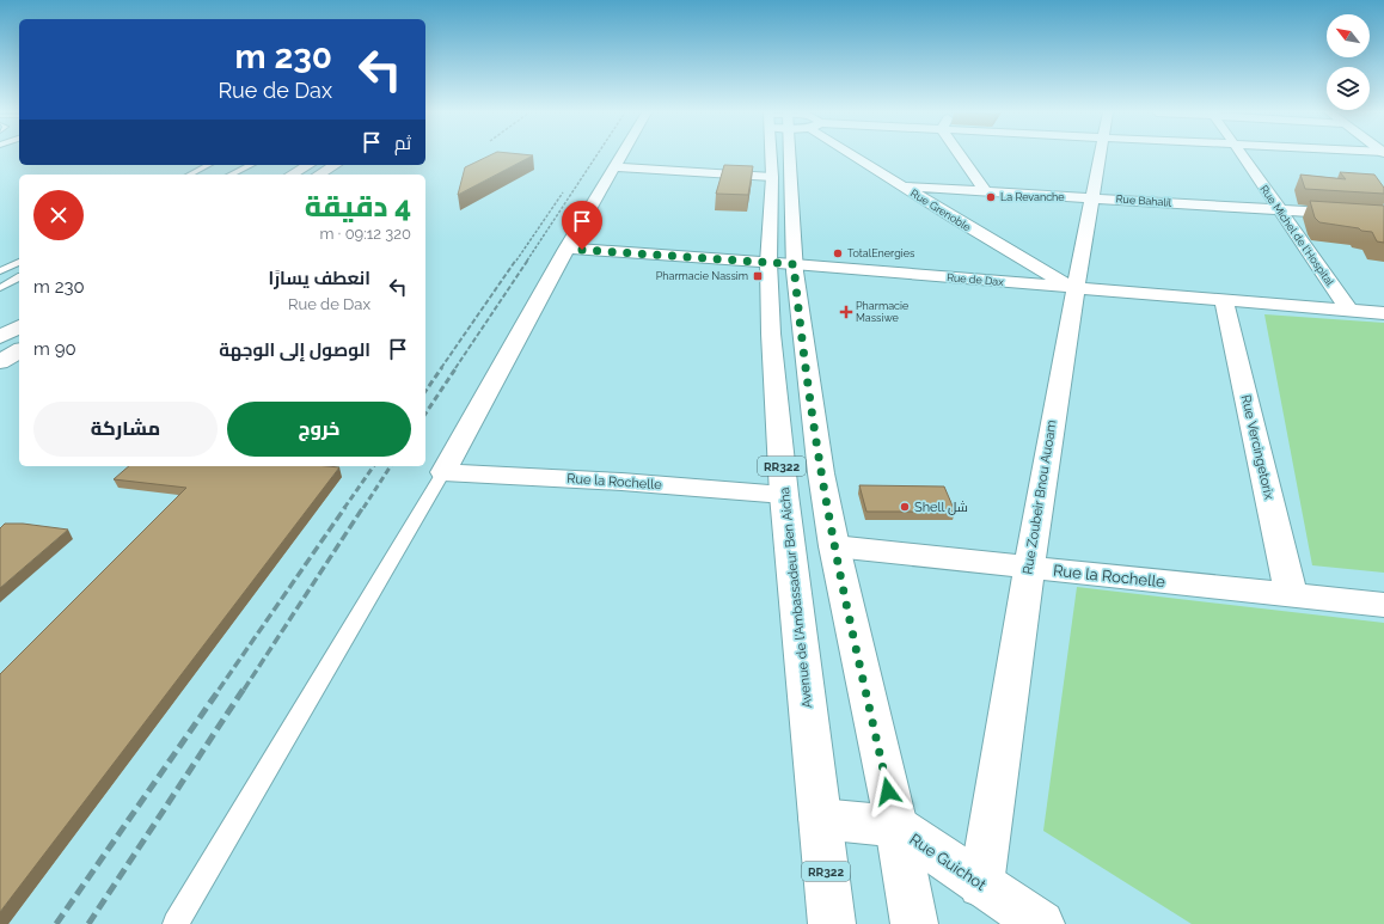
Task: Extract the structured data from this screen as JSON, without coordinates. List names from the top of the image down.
{
  "streets": {
    "street": [
      "Rue Bahalil",
      "Rue Grenoble",
      "Rue Michel de l'Hospital",
      "Rue de Dax",
      "Rue Vercingetorix",
      "RR322",
      "Rue la Rochelle",
      "Rue Zoubeir Bnou Auoam",
      "Avenue de l'Ambassadeur Ben Aicha",
      "Rue Guichot"
    ]
  },
  "crossings": [
    ["Rue Bahalil", "Rue Grenoble"],
    ["Rue Bahalil", "Rue Michel de l'Hospital"],
    ["Rue Bahalil", "Rue Zoubeir Bnou Auoam"],
    ["Rue Grenoble", "Rue de Dax"],
    ["Rue Grenoble", "Rue Zoubeir Bnou Auoam"],
    ["Rue Michel de l'Hospital", "Rue de Dax"],
    ["Rue de Dax", "Rue Vercingetorix"],
    ["Rue de Dax", "Rue Zoubeir Bnou Auoam"],
    ["Rue de Dax", "Avenue de l'Ambassadeur Ben Aicha"],
    ["Rue Vercingetorix", "Rue la Rochelle"],
    ["Rue la Rochelle", "Rue Zoubeir Bnou Auoam"],
    ["Rue la Rochelle", "Avenue de l'Ambassadeur Ben Aicha"],
    ["Rue Zoubeir Bnou Auoam", "Rue Guichot"],
    ["Avenue de l'Ambassadeur Ben Aicha", "Rue Guichot"]
  ],
  "places": {
    "other": ["La Revanche", "TotalEnergies", "Shell شل"],
    "transit": ["Pharmacie Nassim"],
    "health": ["Pharmacie Massiwe"]
  },
  "north": "top left",
  "page": {
    "turn": ["230 m", "Rue de Dax"],
    "then": "ثم",
    "heading": ["4 دقيقة", "320 m · 09:12"],
    "list": [
      {
        "name": "انعطف يسارًا",
        "note": "Rue de Dax",
        "value": "230 m"
      },
      {
        "name": "الوصول إلى الوجهة",
        "value": "90 m"
      }
    ],
    "buttons": ["خروج", "مشاركة"]
  }
}
